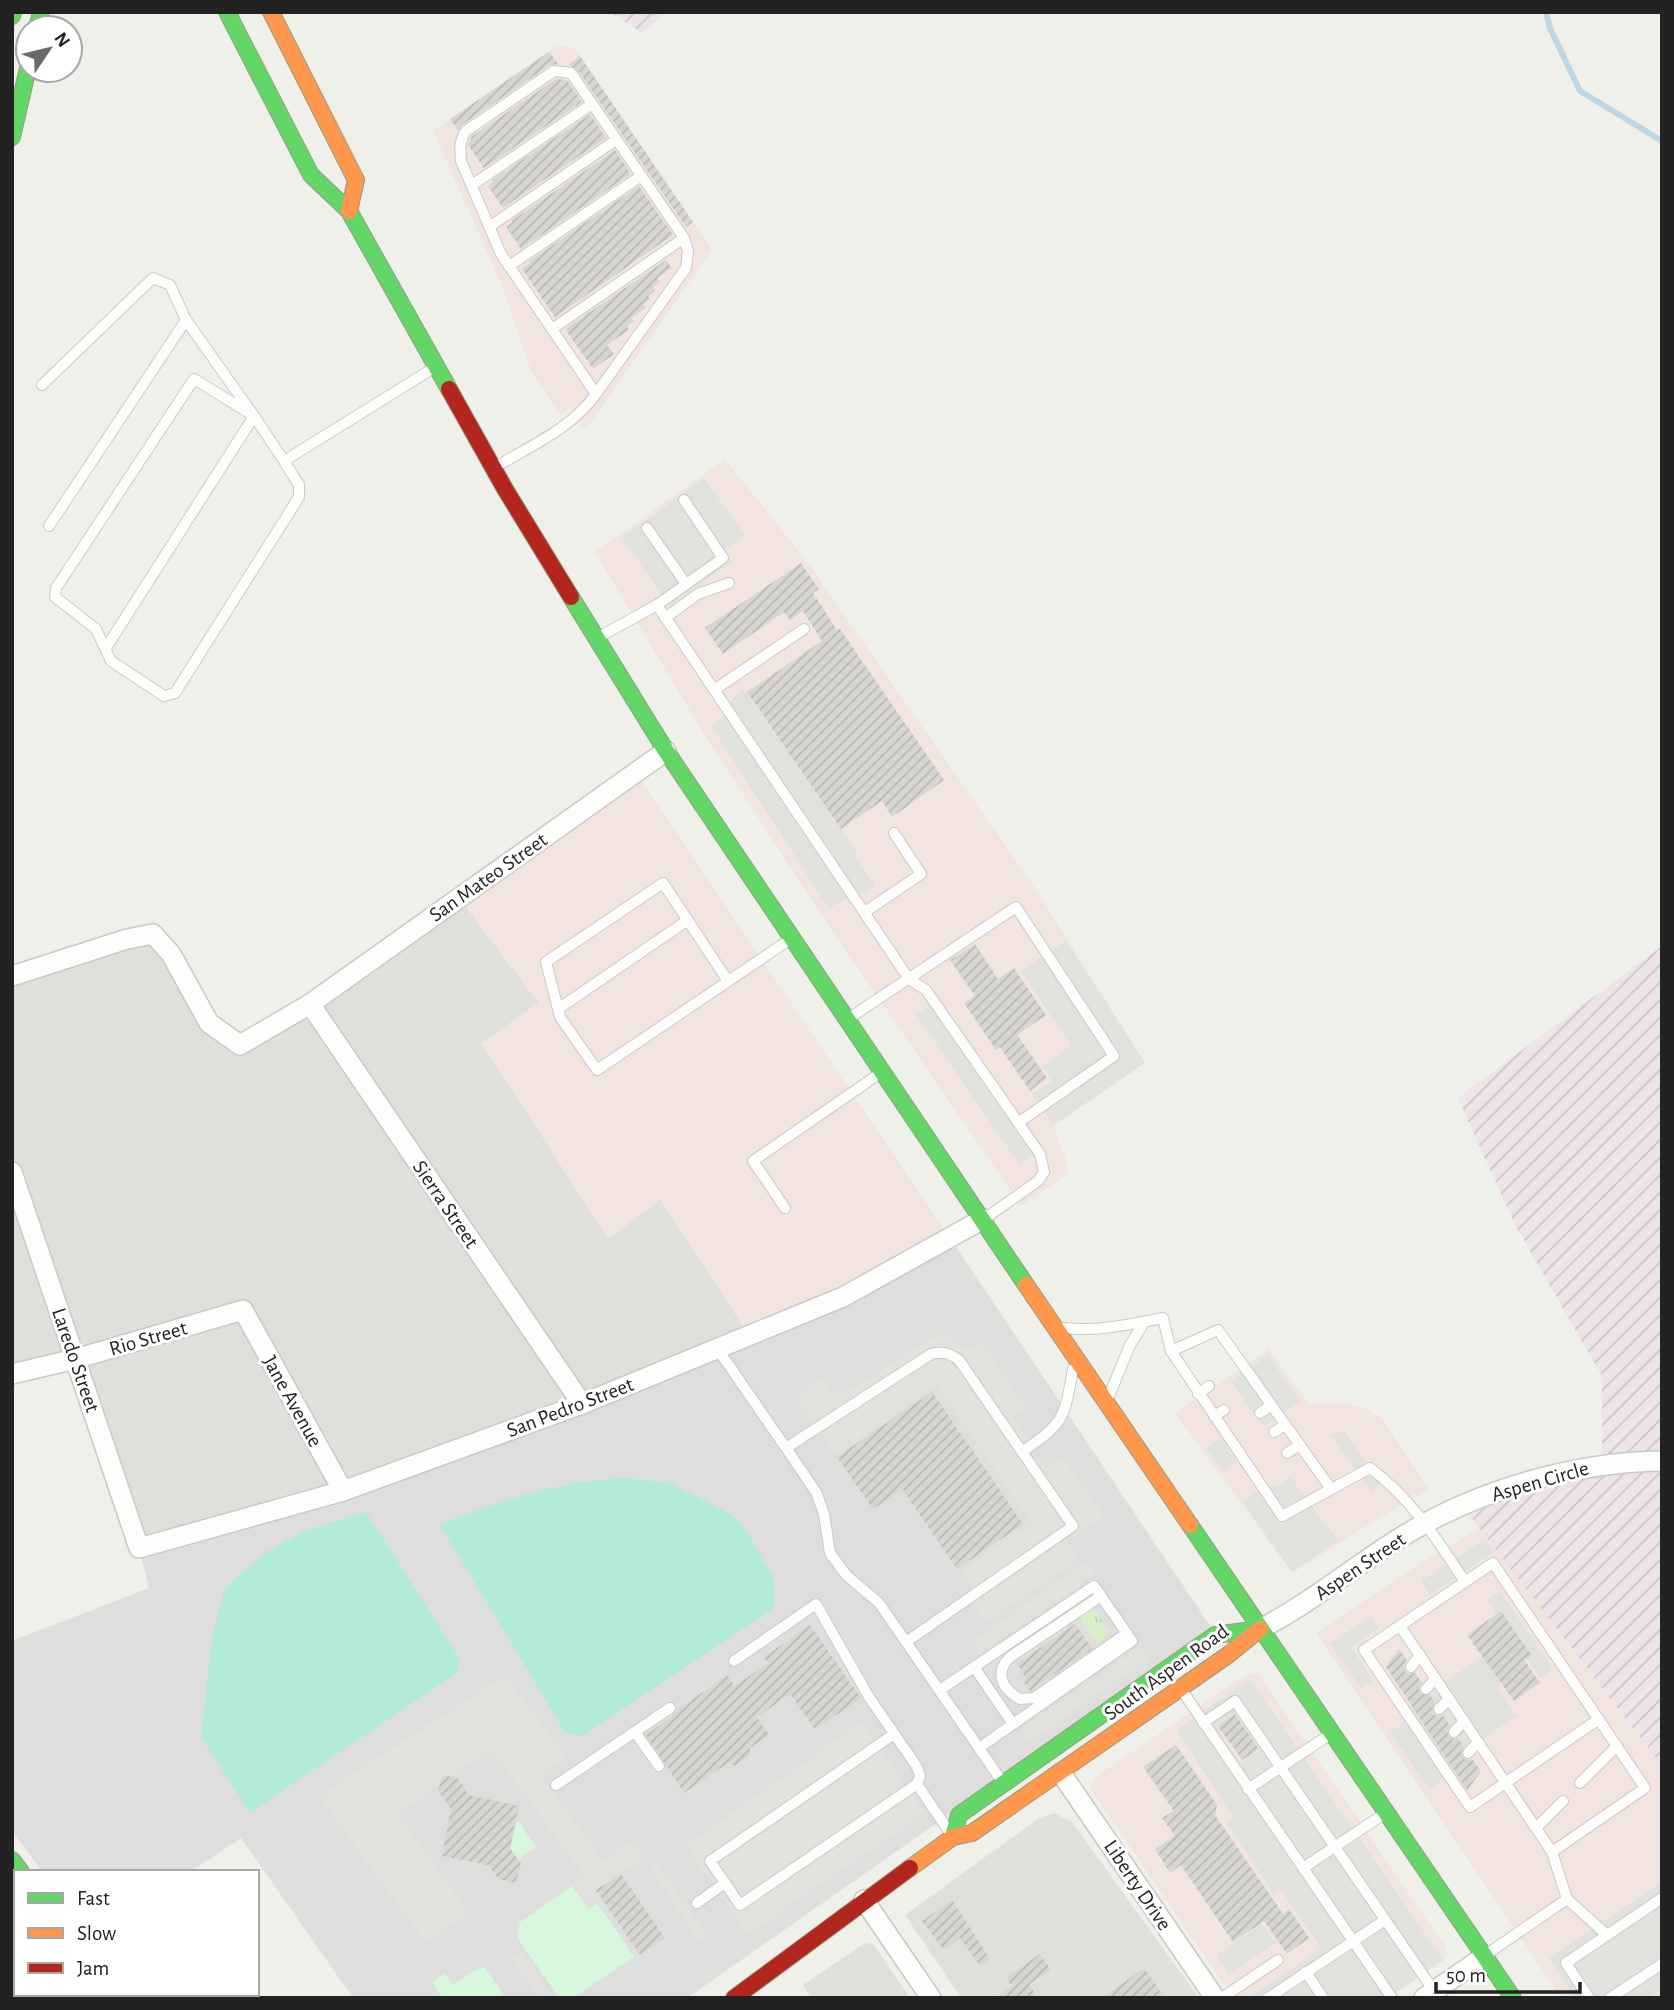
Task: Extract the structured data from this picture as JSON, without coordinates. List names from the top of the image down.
{
  "streets": {
    "main road": ["South Aspen Road"],
    "street": [
      "San Mateo Street",
      "Sierra Street",
      "Rio Street",
      "Laredo Street",
      "Jane Avenue",
      "San Pedro Street",
      "Aspen Circle",
      "Aspen Street",
      "Liberty Drive"
    ]
  },
  "crossings": [
    ["San Mateo Street", "Sierra Street"],
    ["Sierra Street", "San Pedro Street"],
    ["Rio Street", "Laredo Street"],
    ["Rio Street", "Jane Avenue"],
    ["Laredo Street", "San Pedro Street"],
    ["Jane Avenue", "San Pedro Street"],
    ["Aspen Circle", "Aspen Street"],
    ["Aspen Street", "South Aspen Road"],
    ["South Aspen Road", "Liberty Drive"]
  ],
  "legend": ["Fast", "Slow", "Jam"],
  "scale_bar": "50 m",
  "north": "top right"
}
